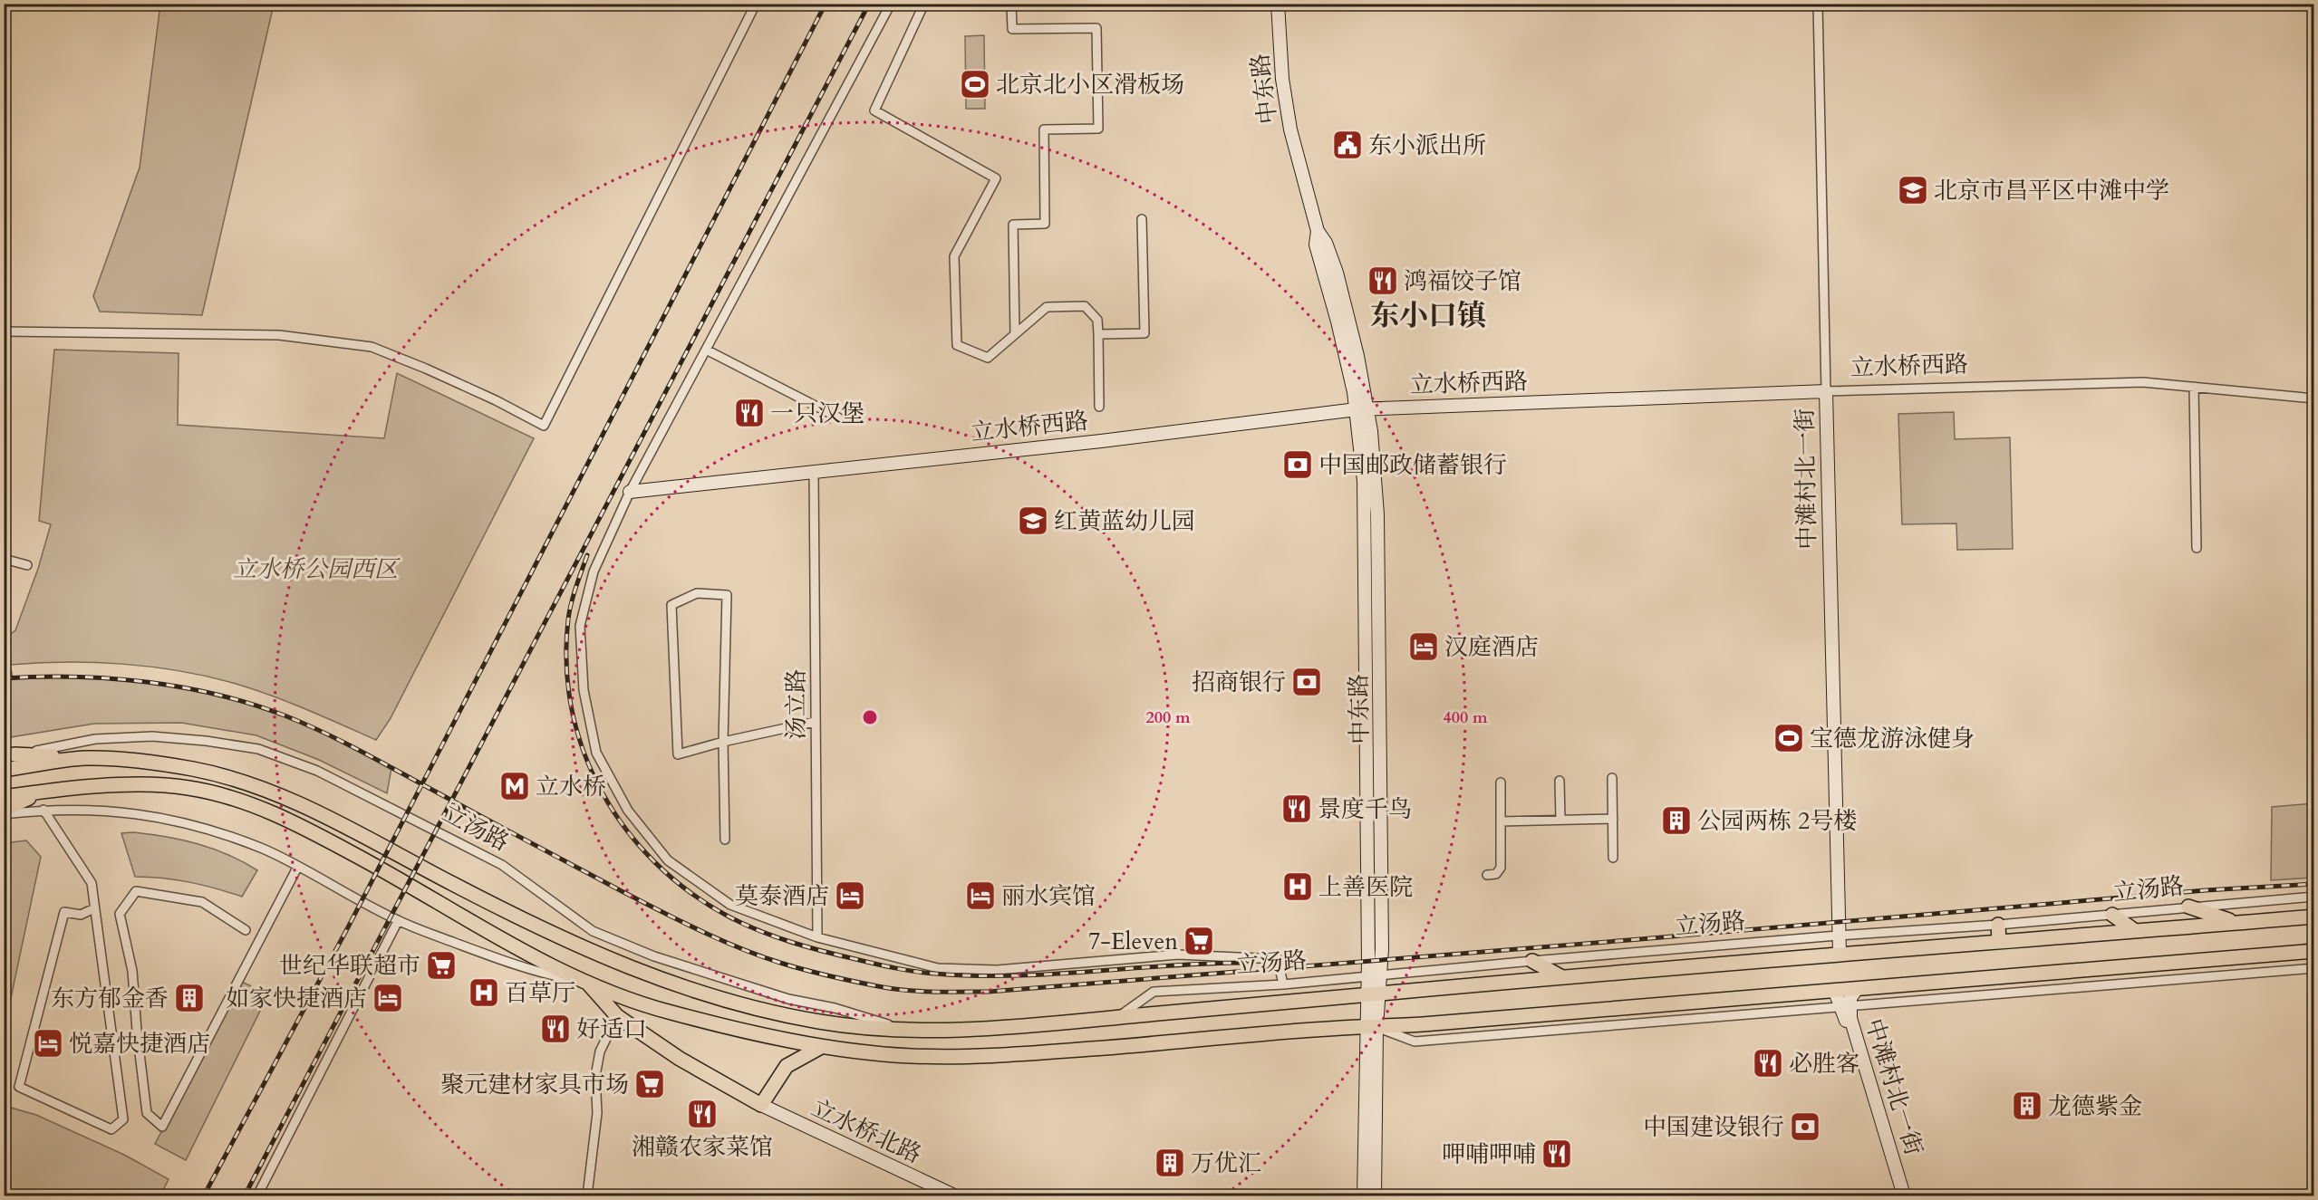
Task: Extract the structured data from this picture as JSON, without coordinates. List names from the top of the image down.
{
  "streets": {
    "main road": ["立汤路"],
    "street": [
      "中东路",
      "立水桥西路",
      "中滩村北一街",
      "汤立路",
      "立水桥北路"
    ]
  },
  "crossings": [
    ["中东路", "立水桥西路"],
    ["中东路", "立汤路"],
    ["立水桥西路", "中滩村北一街"],
    ["立水桥西路", "汤立路"],
    ["中滩村北一街", "立汤路"]
  ],
  "districts": ["东小口镇"],
  "parks": ["立水桥公园西区"],
  "places": {
    "sports": ["北京北小区滑板场", "宝德龙游泳健身"],
    "public building": ["东小派出所"],
    "school or university": ["北京市昌平区中滩中学", "红黄蓝幼儿园"],
    "restaurant": [
      "鸿福饺子馆",
      "一只汉堡",
      "景度千鸟",
      "好适口",
      "必胜客",
      "湘赣农家菜馆",
      "呷哺呷哺"
    ],
    "bank": ["中国邮政储蓄银行", "招商银行", "中国建设银行"],
    "hotel": [
      "汉庭酒店",
      "莫泰酒店",
      "丽水宾馆",
      "如家快捷酒店",
      "悦嘉快捷酒店"
    ],
    "metro station": ["立水桥"],
    "building": [
      "公园两栋 2号楼",
      "东方郁金香",
      "龙德紫金",
      "万优汇"
    ],
    "hospital": ["上善医院", "百草厅"],
    "supermarket": ["7-Eleven", "世纪华联超市", "聚元建材家具市场"]
  },
  "rings": ["200 m", "400 m"]
}
